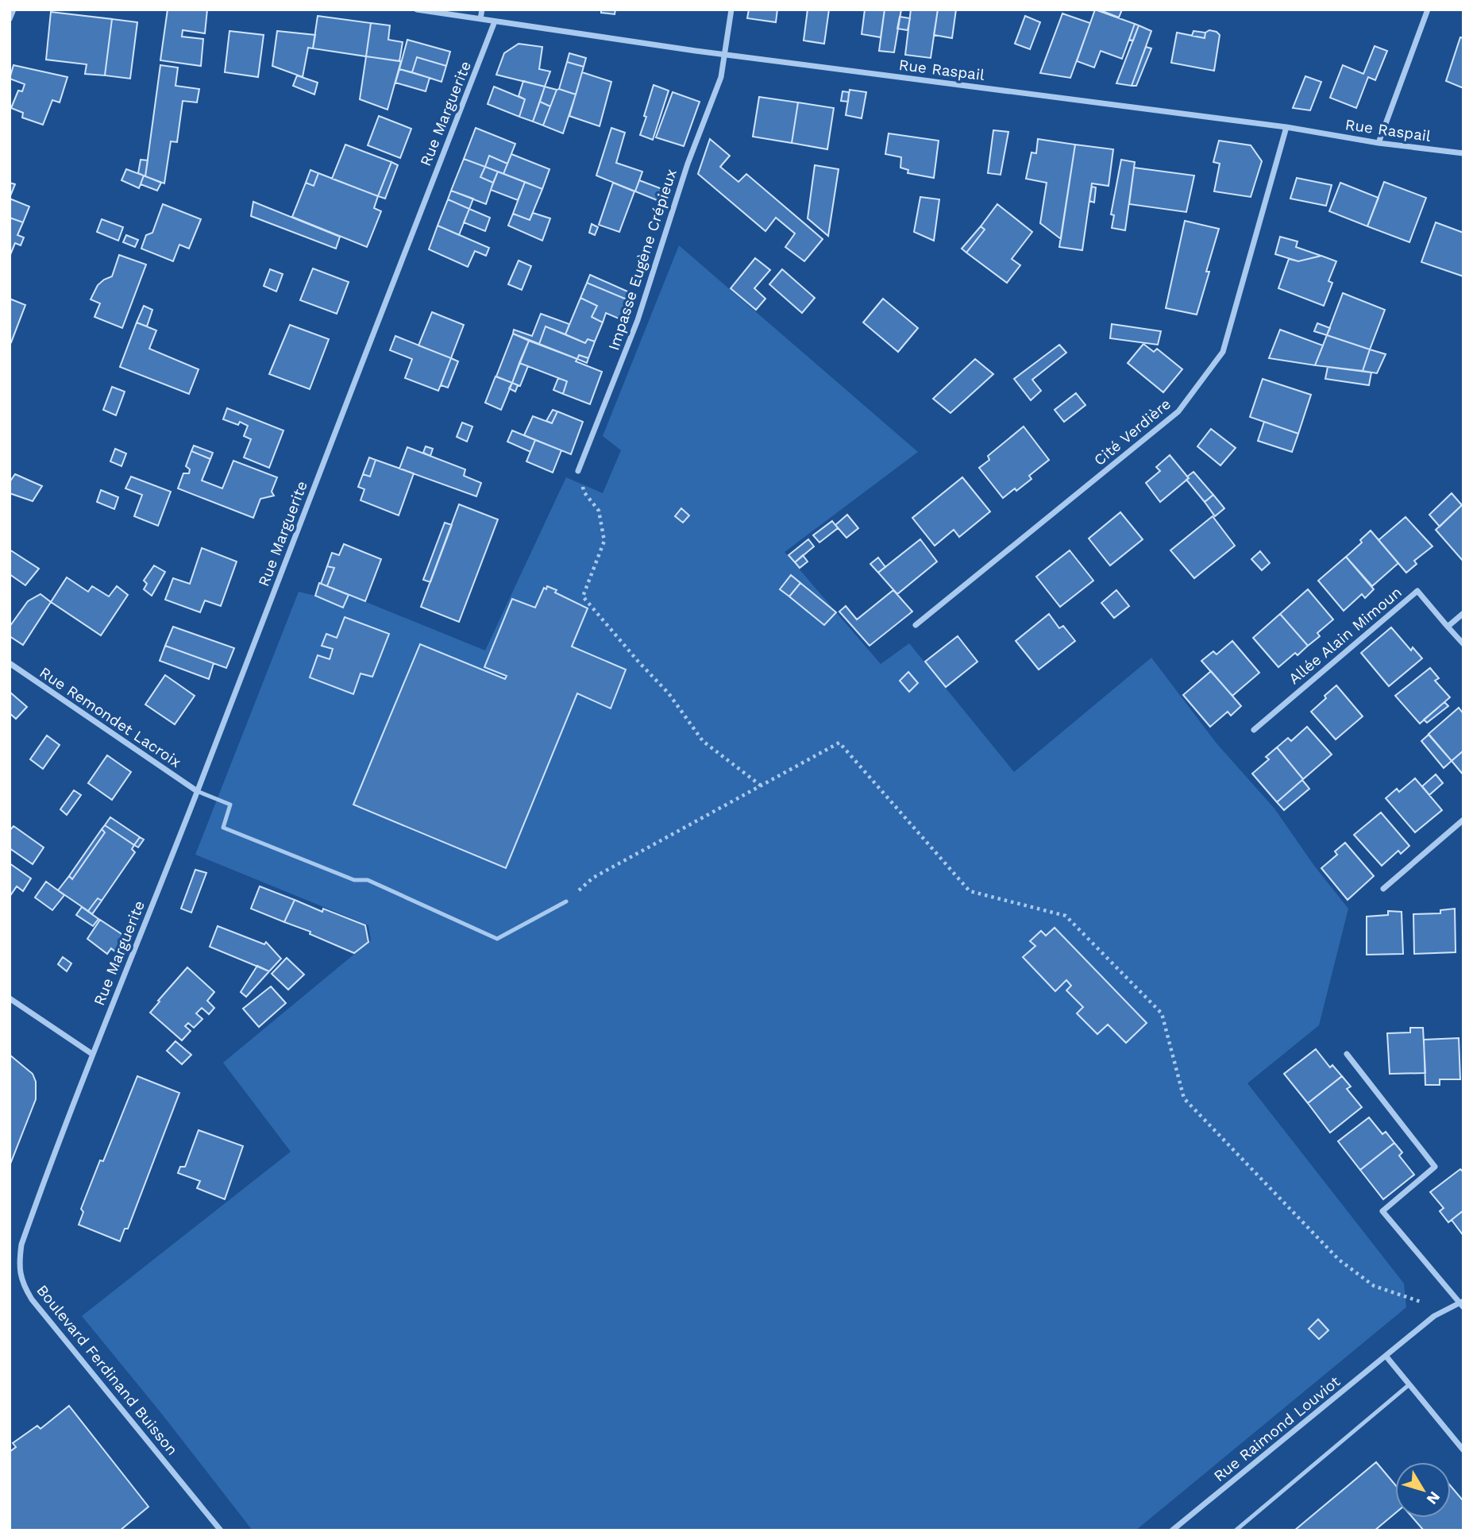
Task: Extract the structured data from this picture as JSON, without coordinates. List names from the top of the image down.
{
  "streets": {
    "street": [
      "Rue Raspail",
      "Rue Marguerite",
      "Impasse Eugène Crépieux",
      "Cité Verdière",
      "Allée Alain Mimoun",
      "Rue Remondet Lacroix",
      "Boulevard Ferdinand Buisson",
      "Rue Raimond Louviot"
    ]
  },
  "crossings": [
    ["Rue Raspail", "Rue Marguerite"],
    ["Rue Raspail", "Impasse Eugène Crépieux"],
    ["Rue Raspail", "Cité Verdière"],
    ["Rue Marguerite", "Rue Remondet Lacroix"],
    ["Rue Marguerite", "Boulevard Ferdinand Buisson"]
  ],
  "north": "bottom right"
}
